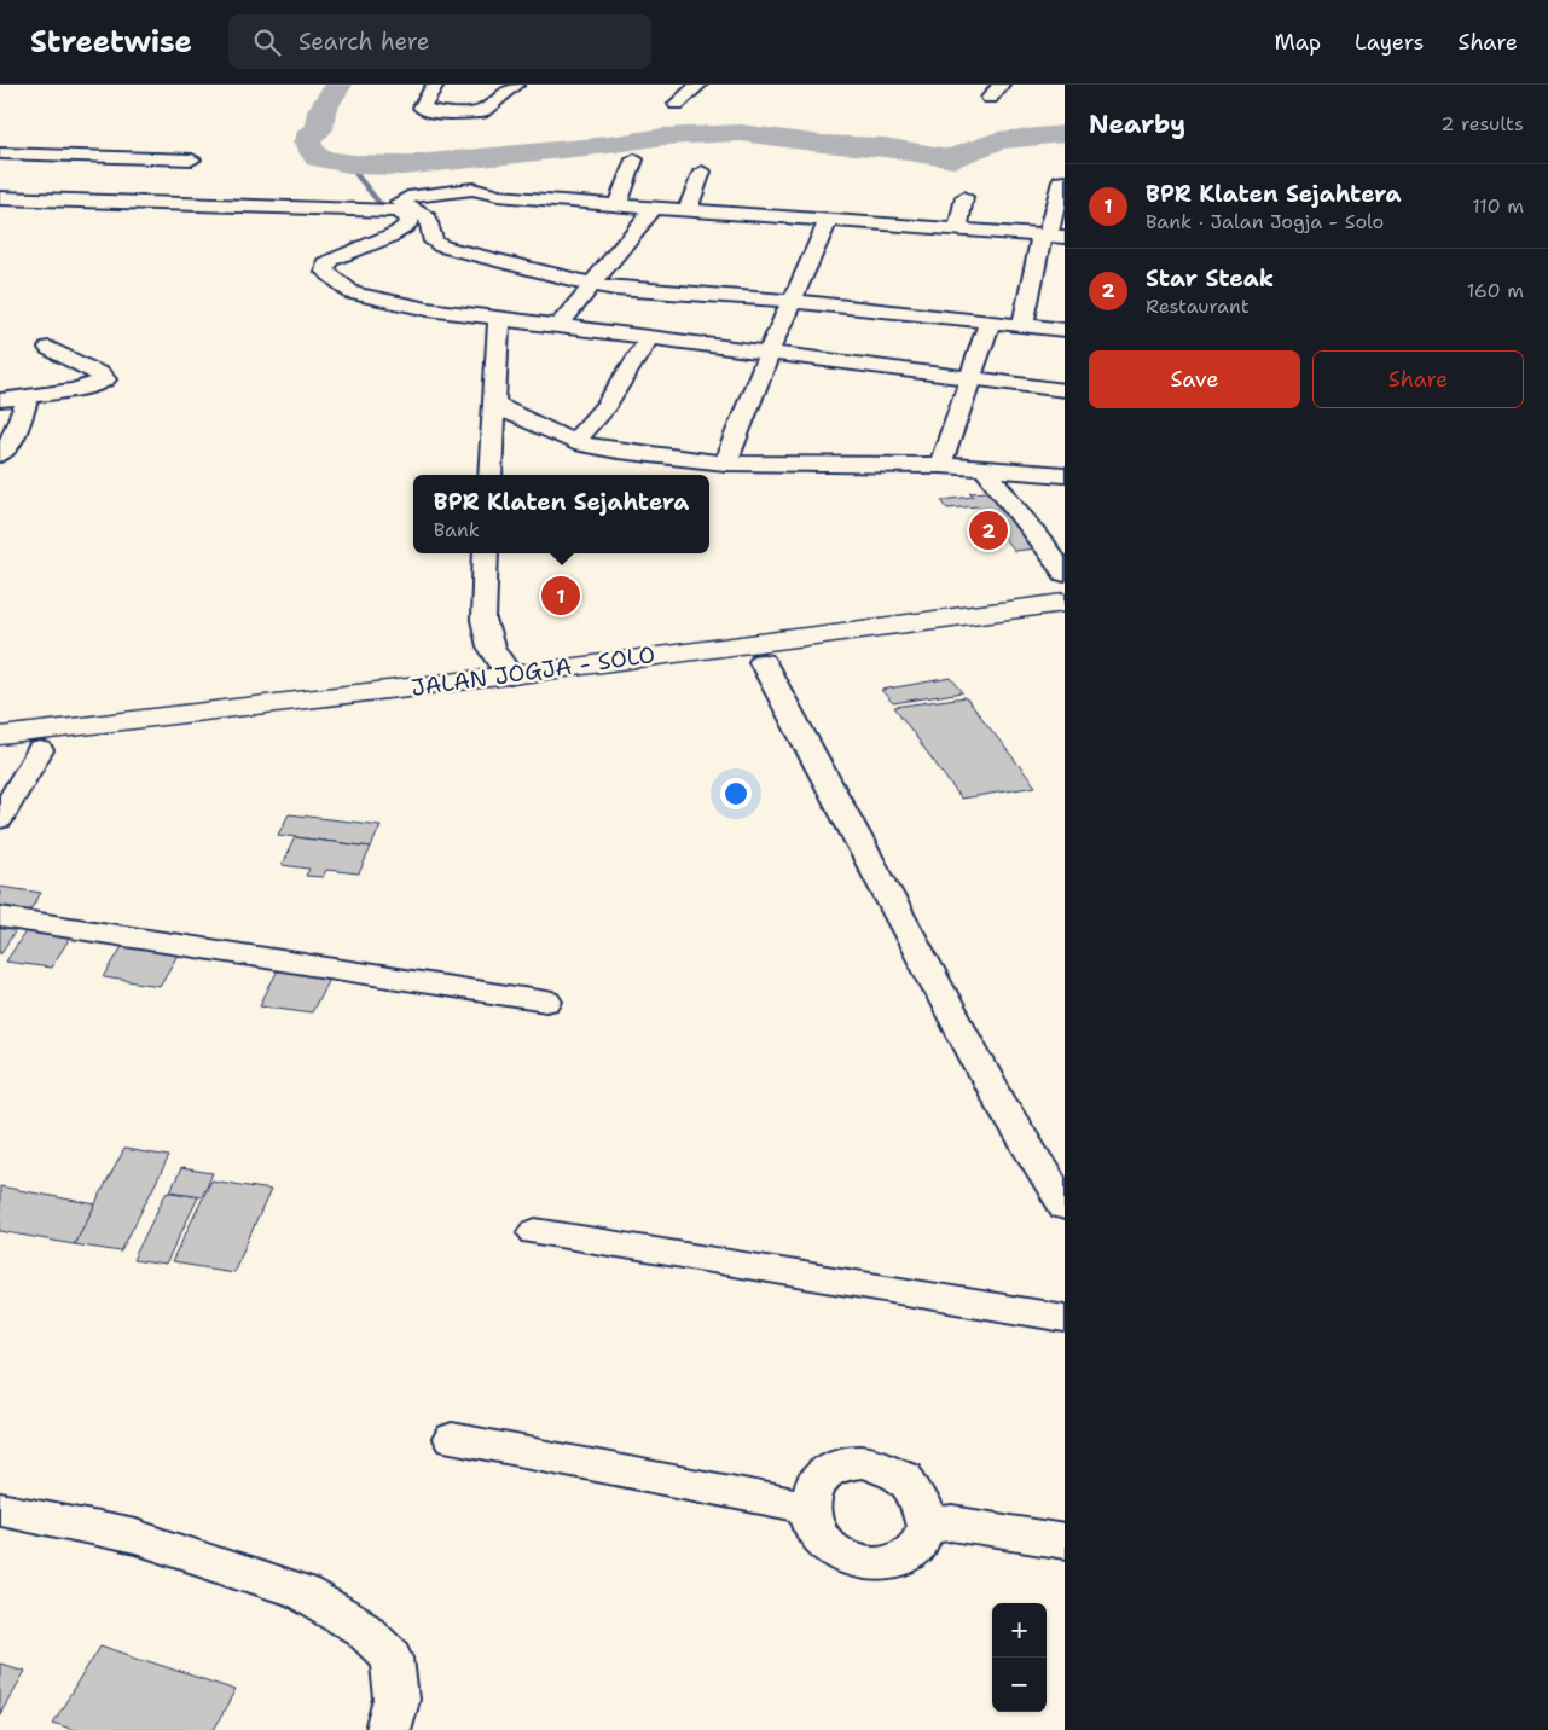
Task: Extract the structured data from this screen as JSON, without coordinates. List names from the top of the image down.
{
  "streets": {
    "highway": ["JALAN JOGJA - SOLO"]
  },
  "page": {
    "header": "Streetwise",
    "search": "Search here",
    "nav": ["Map", "Layers", "Share"],
    "heading": ["Nearby", "2 results"],
    "list": [
      {
        "mark": "1",
        "name": "BPR Klaten Sejahtera",
        "note": "Bank · Jalan Jogja - Solo",
        "value": "110 m"
      },
      {
        "mark": "2",
        "name": "Star Steak",
        "note": "Restaurant",
        "value": "160 m"
      }
    ],
    "buttons": ["Save", "Share"],
    "popup": ["BPR Klaten Sejahtera", "Bank"],
    "pins": ["2", "1"],
    "map_buttons": ["+", "−"]
  }
}
